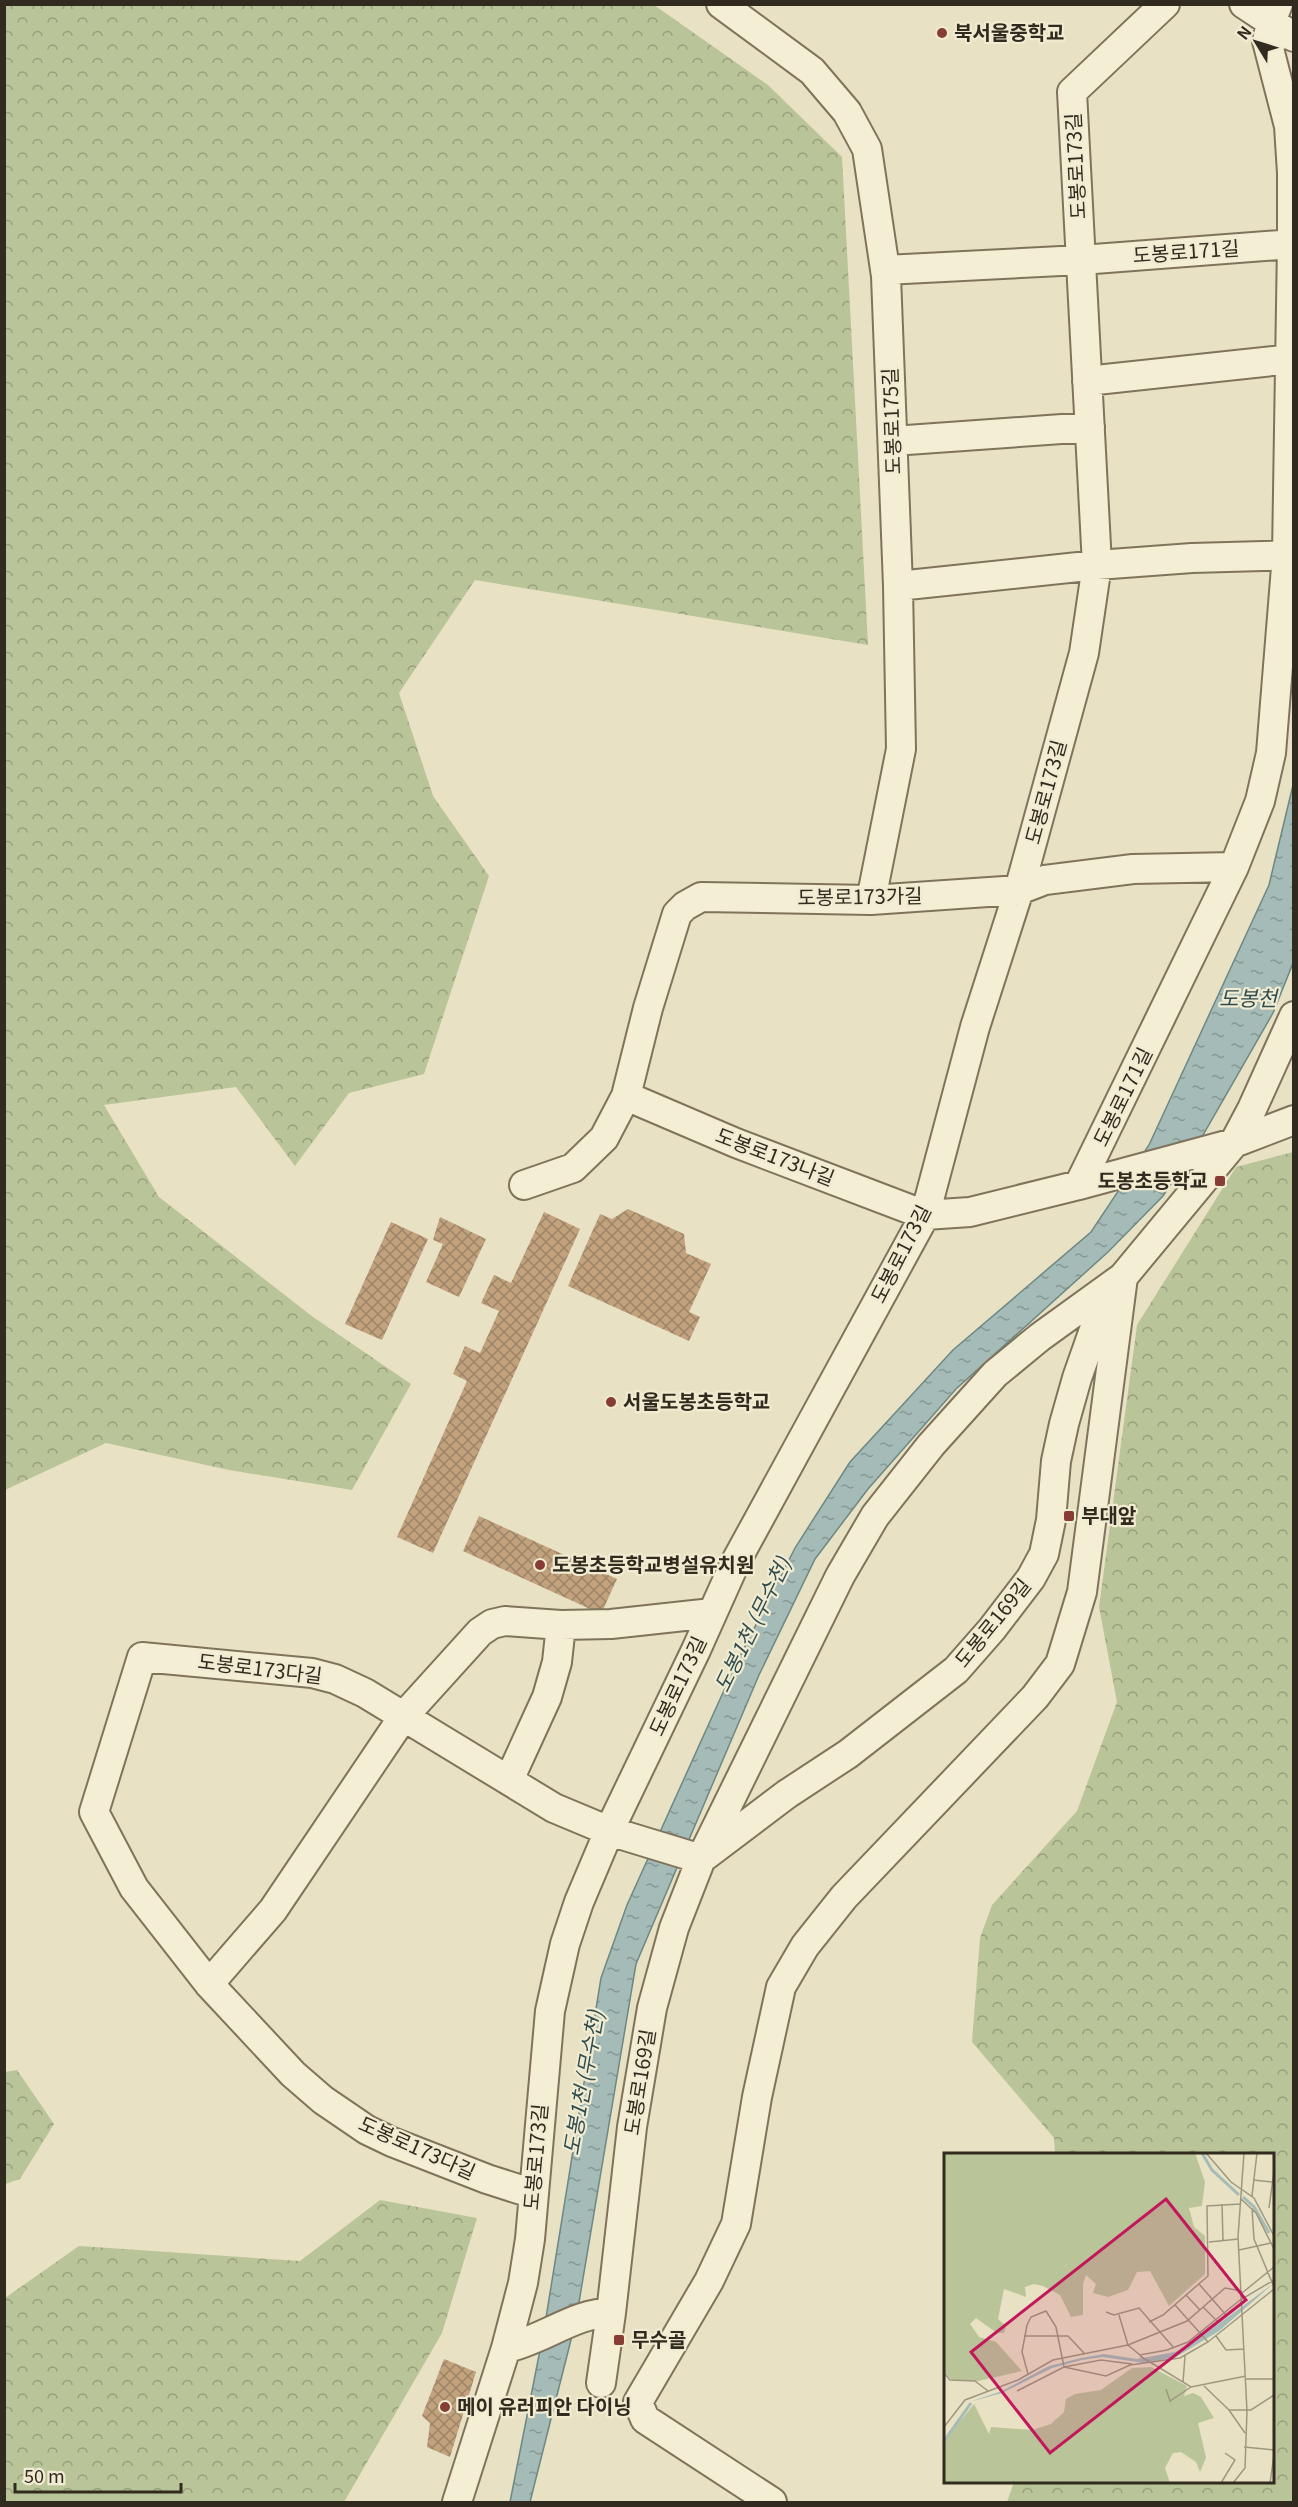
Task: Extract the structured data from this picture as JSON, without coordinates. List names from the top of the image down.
{
  "streets": {
    "street": [
      "도봉로173길",
      "도봉로171길",
      "도봉로175길",
      "도봉로173가길",
      "도봉로173나길",
      "도봉로169길",
      "도봉로173다길"
    ]
  },
  "crossings": [
    ["도봉로173길", "도봉로171길"],
    ["도봉로173길", "도봉로173가길"],
    ["도봉로173길", "도봉로173나길"],
    ["도봉로173길", "도봉로173다길"],
    ["도봉로175길", "도봉로173가길"],
    ["도봉로173가길", "도봉로173나길"]
  ],
  "water": ["도봉천", "도봉1천 (무수천)"],
  "places": {
    "other": [
      "북서울중학교",
      "서울도봉초등학교",
      "도봉초등학교병설유치원",
      "메이 유러피안 다이닝"
    ],
    "transit": ["도봉초등학교", "부대앞", "무수골"]
  },
  "scale_bar": "50 m",
  "north": "top left"
}
